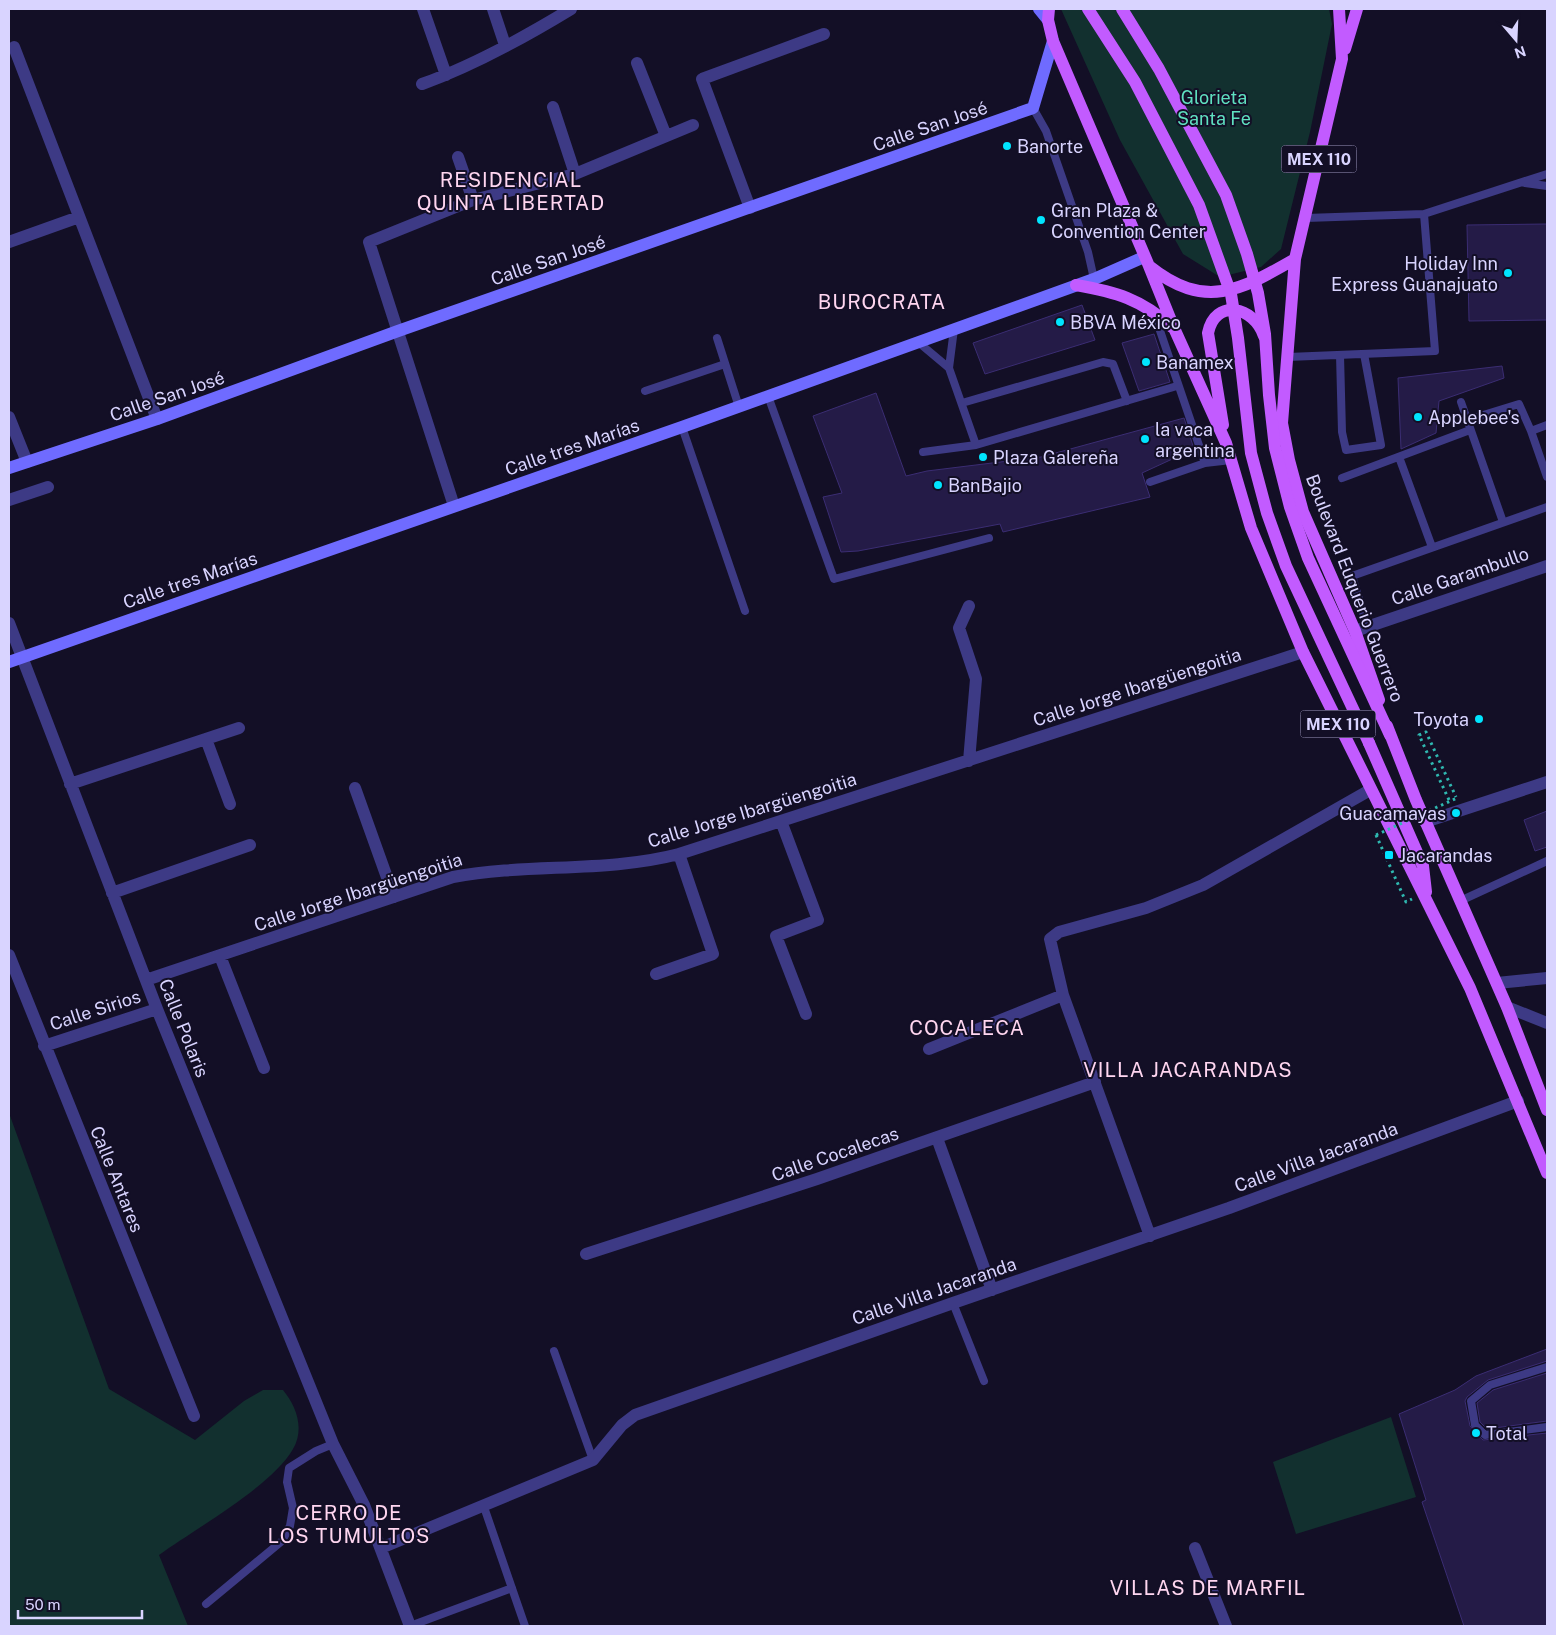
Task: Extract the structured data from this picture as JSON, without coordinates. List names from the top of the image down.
{
  "streets": {
    "main road": [
      "Calle San José",
      "MEX 110",
      "Calle tres Marías",
      "Boulevard Euquerio Guerrero"
    ],
    "street": [
      "Calle Garambullo",
      "Calle Jorge Ibargüengoitia",
      "Calle Sirios",
      "Calle Polaris",
      "Calle Cocalecas",
      "Calle Villa Jacaranda",
      "Calle Antares"
    ]
  },
  "crossings": [
    ["MEX 110", "Calle tres Marías"],
    ["MEX 110", "Boulevard Euquerio Guerrero"],
    ["MEX 110", "Calle Jorge Ibargüengoitia"],
    ["MEX 110", "Calle Villa Jacaranda"],
    ["Calle tres Marías", "Calle Polaris"],
    ["Calle Garambullo", "Boulevard Euquerio Guerrero"],
    ["Calle Jorge Ibargüengoitia", "Calle Polaris"],
    ["Calle Sirios", "Calle Polaris"],
    ["Calle Sirios", "Calle Antares"],
    ["Calle Polaris", "Calle Villa Jacaranda"]
  ],
  "districts": [
    "RESIDENCIAL QUINTA LIBERTAD",
    "BUROCRATA",
    "COCALECA",
    "VILLA JACARANDAS",
    "CERRO DE LOS TUMULTOS",
    "VILLAS DE MARFIL"
  ],
  "parks": ["Glorieta Santa Fe"],
  "places": {
    "other": [
      "Banorte",
      "Gran Plaza & Convention Center",
      "Holiday Inn Express Guanajuato",
      "BBVA México",
      "Banamex",
      "Applebee's",
      "la vaca argentina",
      "Plaza Galereña",
      "BanBajio",
      "Toyota",
      "Guacamayas",
      "Total"
    ],
    "transit": ["Jacarandas"]
  },
  "scale_bar": "50 m",
  "north": "bottom"
}
